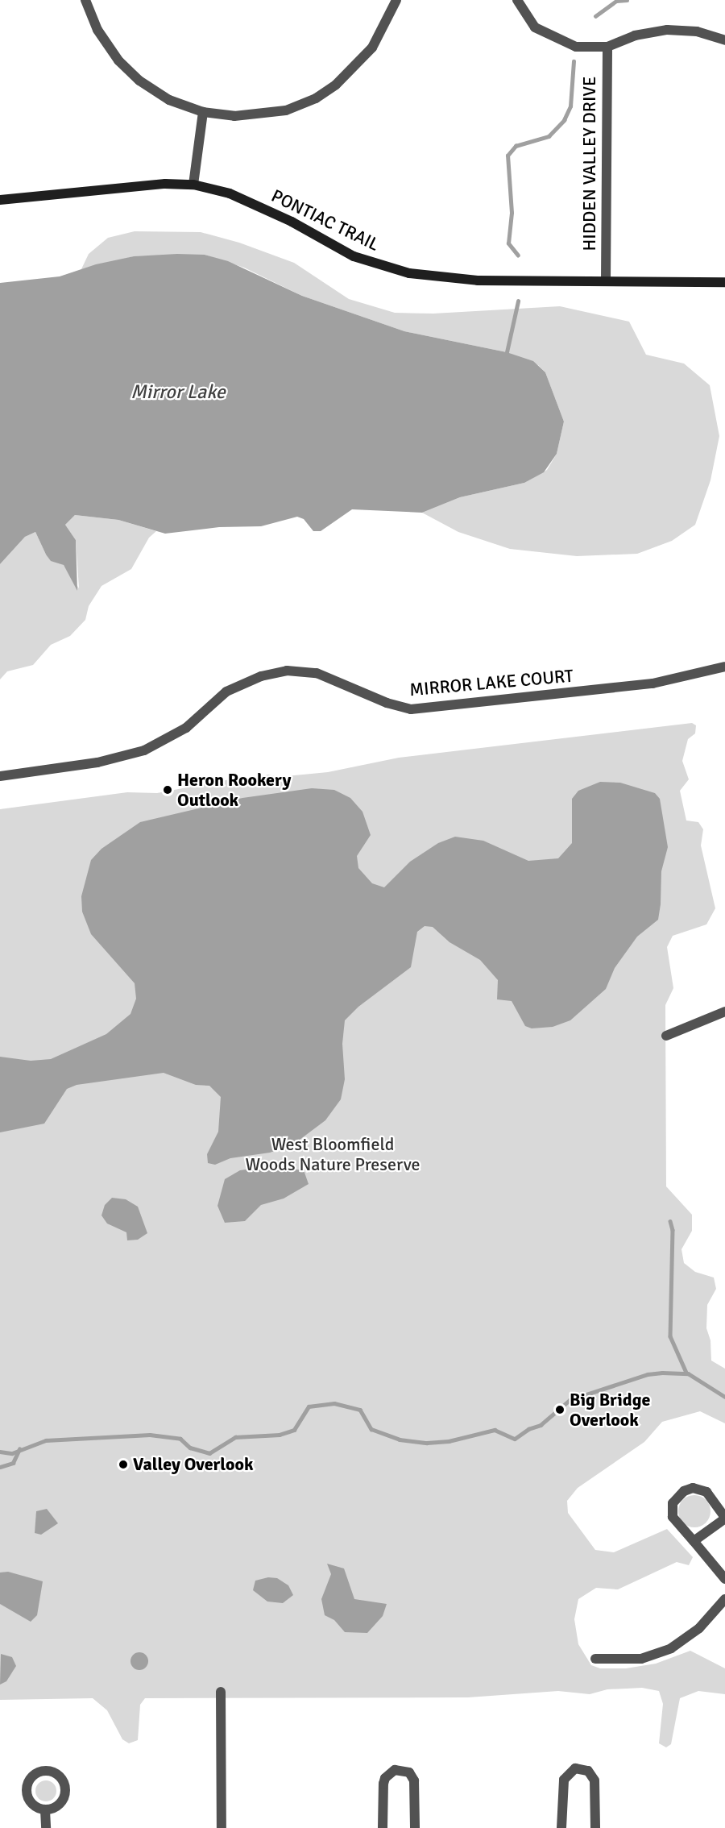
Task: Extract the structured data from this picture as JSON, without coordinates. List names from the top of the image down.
{
  "streets": {
    "main road": ["PONTIAC TRAIL"],
    "street": ["HIDDEN VALLEY DRIVE", "MIRROR LAKE COURT"]
  },
  "crossings": [
    ["HIDDEN VALLEY DRIVE", "PONTIAC TRAIL"]
  ],
  "water": ["Mirror Lake"],
  "parks": ["West Bloomfield Woods Nature Preserve"],
  "places": ["Heron Rookery Outlook", "Big Bridge Overlook", "Valley Overlook"]
}
